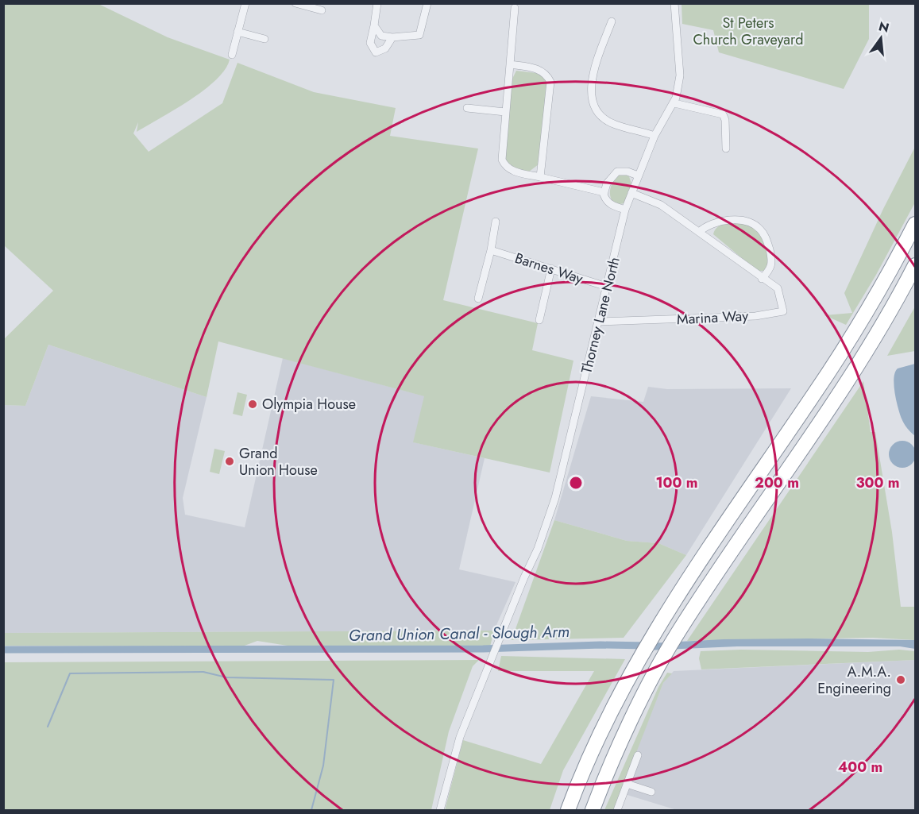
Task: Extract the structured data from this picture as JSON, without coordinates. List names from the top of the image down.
{
  "streets": {
    "street": ["Barnes Way", "Thorney Lane North", "Marina Way"]
  },
  "crossings": [
    ["Barnes Way", "Thorney Lane North"],
    ["Thorney Lane North", "Marina Way"]
  ],
  "water": ["Grand Union Canal - Slough Arm"],
  "parks": ["St Peters Church Graveyard"],
  "places": ["Olympia House", "Grand Union House", "A.M.A. Engineering"],
  "north": "top",
  "rings": [
    "100 m",
    "200 m",
    "300 m",
    "400 m"
  ]
}
